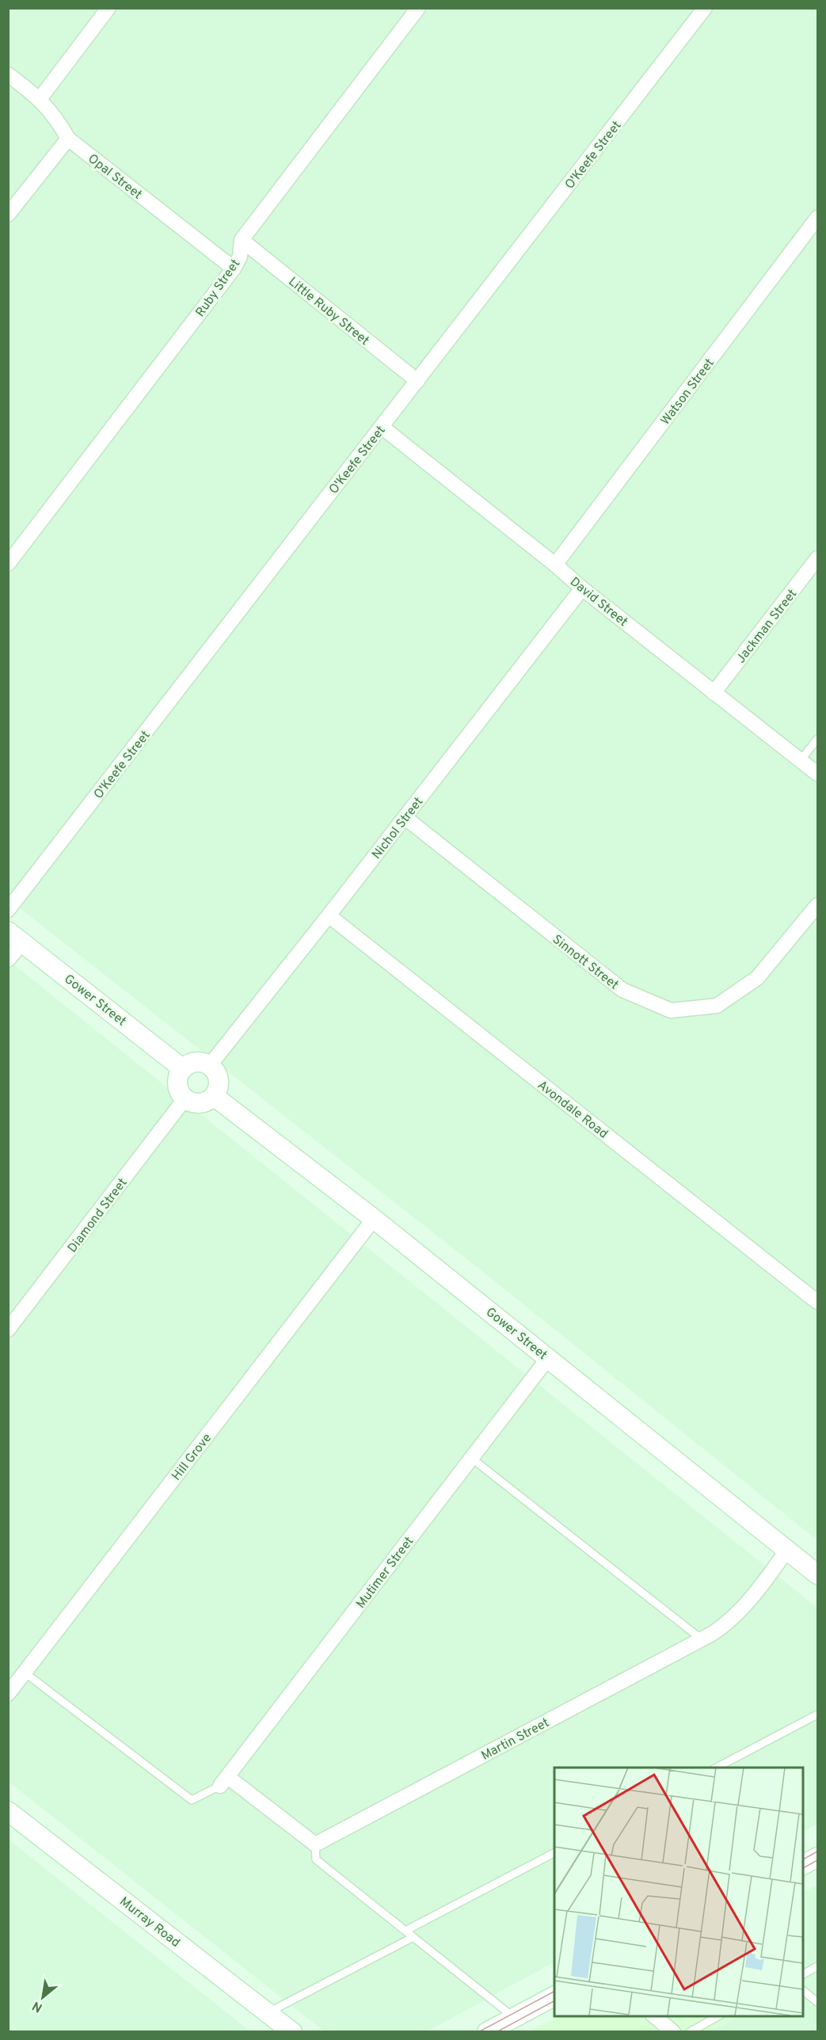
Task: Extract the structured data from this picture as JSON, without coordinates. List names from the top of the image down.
{
  "streets": {
    "street": [
      "O'Keefe Street",
      "Opal Street",
      "Ruby Street",
      "Little Ruby Street",
      "Watson Street",
      "David Street",
      "Jackman Street",
      "Nichol Street",
      "Sinnott Street",
      "Gower Street",
      "Avondale Road",
      "Diamond Street",
      "Hill Grove",
      "Mutimer Street",
      "Martin Street",
      "Murray Road"
    ]
  },
  "crossings": [
    ["O'Keefe Street", "Little Ruby Street"],
    ["O'Keefe Street", "David Street"],
    ["Opal Street", "Ruby Street"],
    ["Ruby Street", "Little Ruby Street"],
    ["Watson Street", "David Street"],
    ["David Street", "Jackman Street"],
    ["David Street", "Nichol Street"],
    ["Nichol Street", "Sinnott Street"],
    ["Nichol Street", "Gower Street"],
    ["Nichol Street", "Avondale Road"],
    ["Nichol Street", "Diamond Street"],
    ["Gower Street", "Diamond Street"],
    ["Gower Street", "Hill Grove"],
    ["Gower Street", "Mutimer Street"],
    ["Gower Street", "Martin Street"]
  ],
  "north": "bottom left"
}
